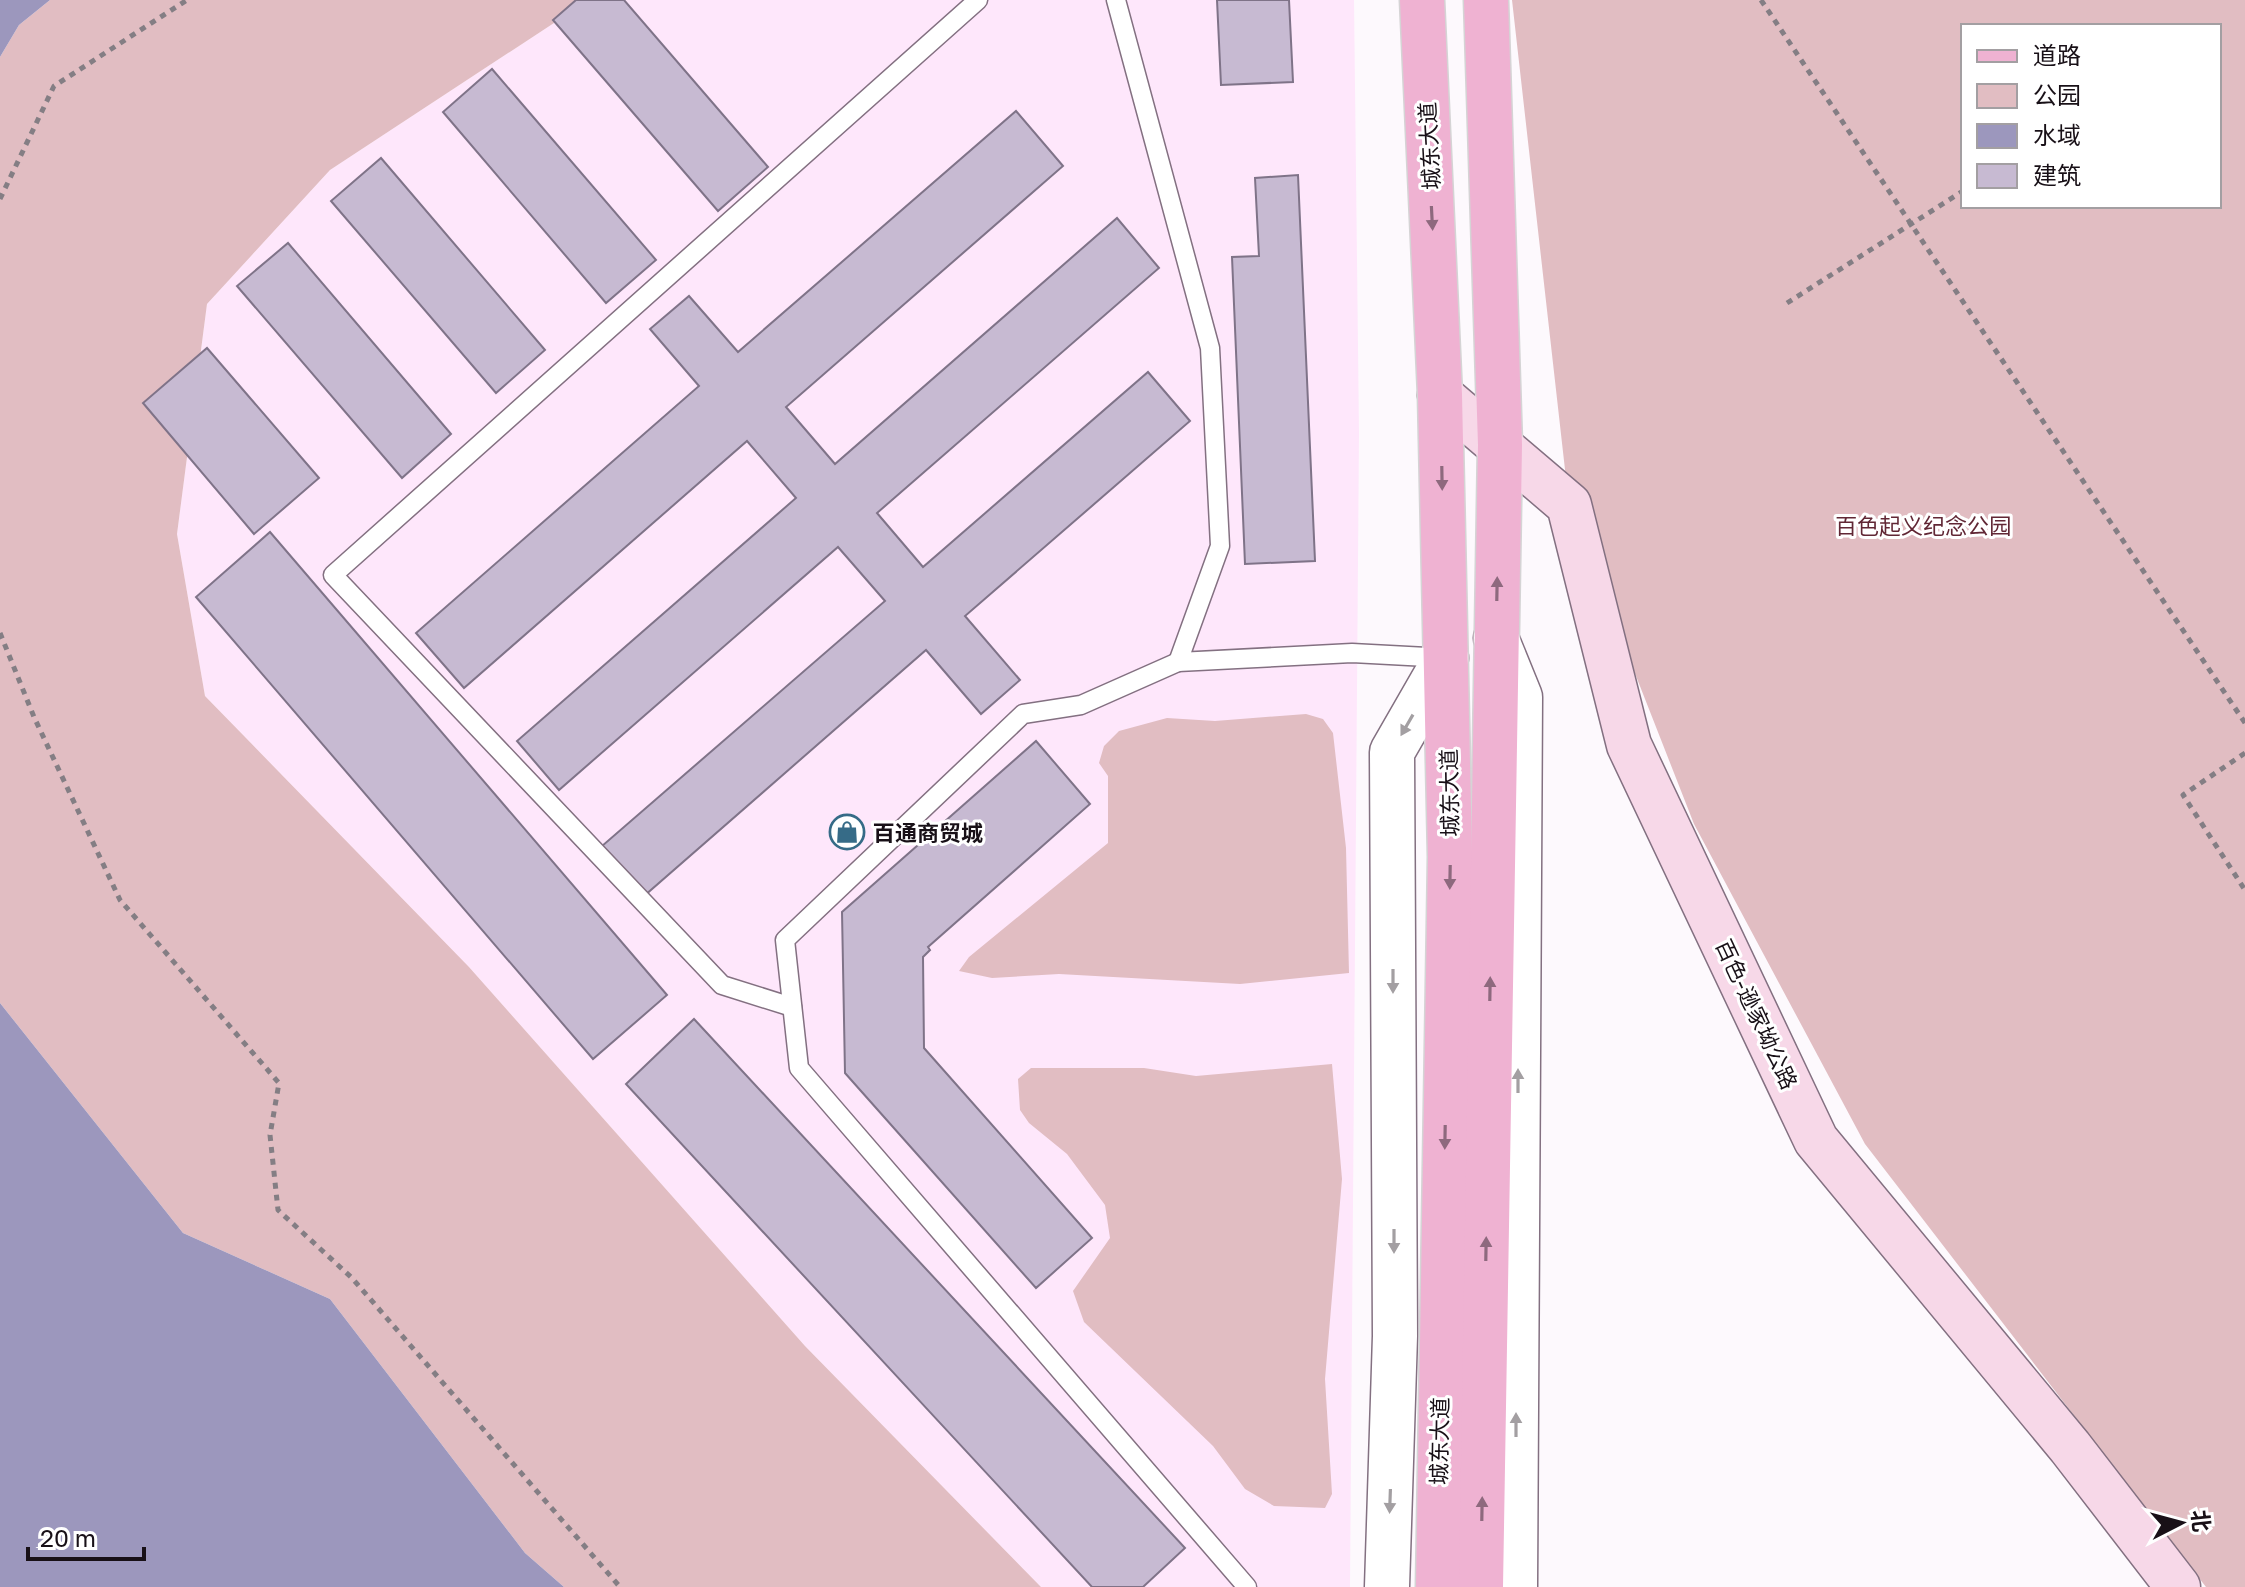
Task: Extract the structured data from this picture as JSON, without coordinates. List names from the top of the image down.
{
  "streets": {
    "main road": ["城东大道", "百色-逊家坳公路"]
  },
  "crossings": [
    ["城东大道", "百色-逊家坳公路"]
  ],
  "parks": ["百色起义纪念公园"],
  "places": {
    "shop": ["百通商贸城"]
  },
  "legend": [
    "道路",
    "公园",
    "水域",
    "建筑"
  ],
  "scale_bar": "20 m",
  "north": "right"
}
